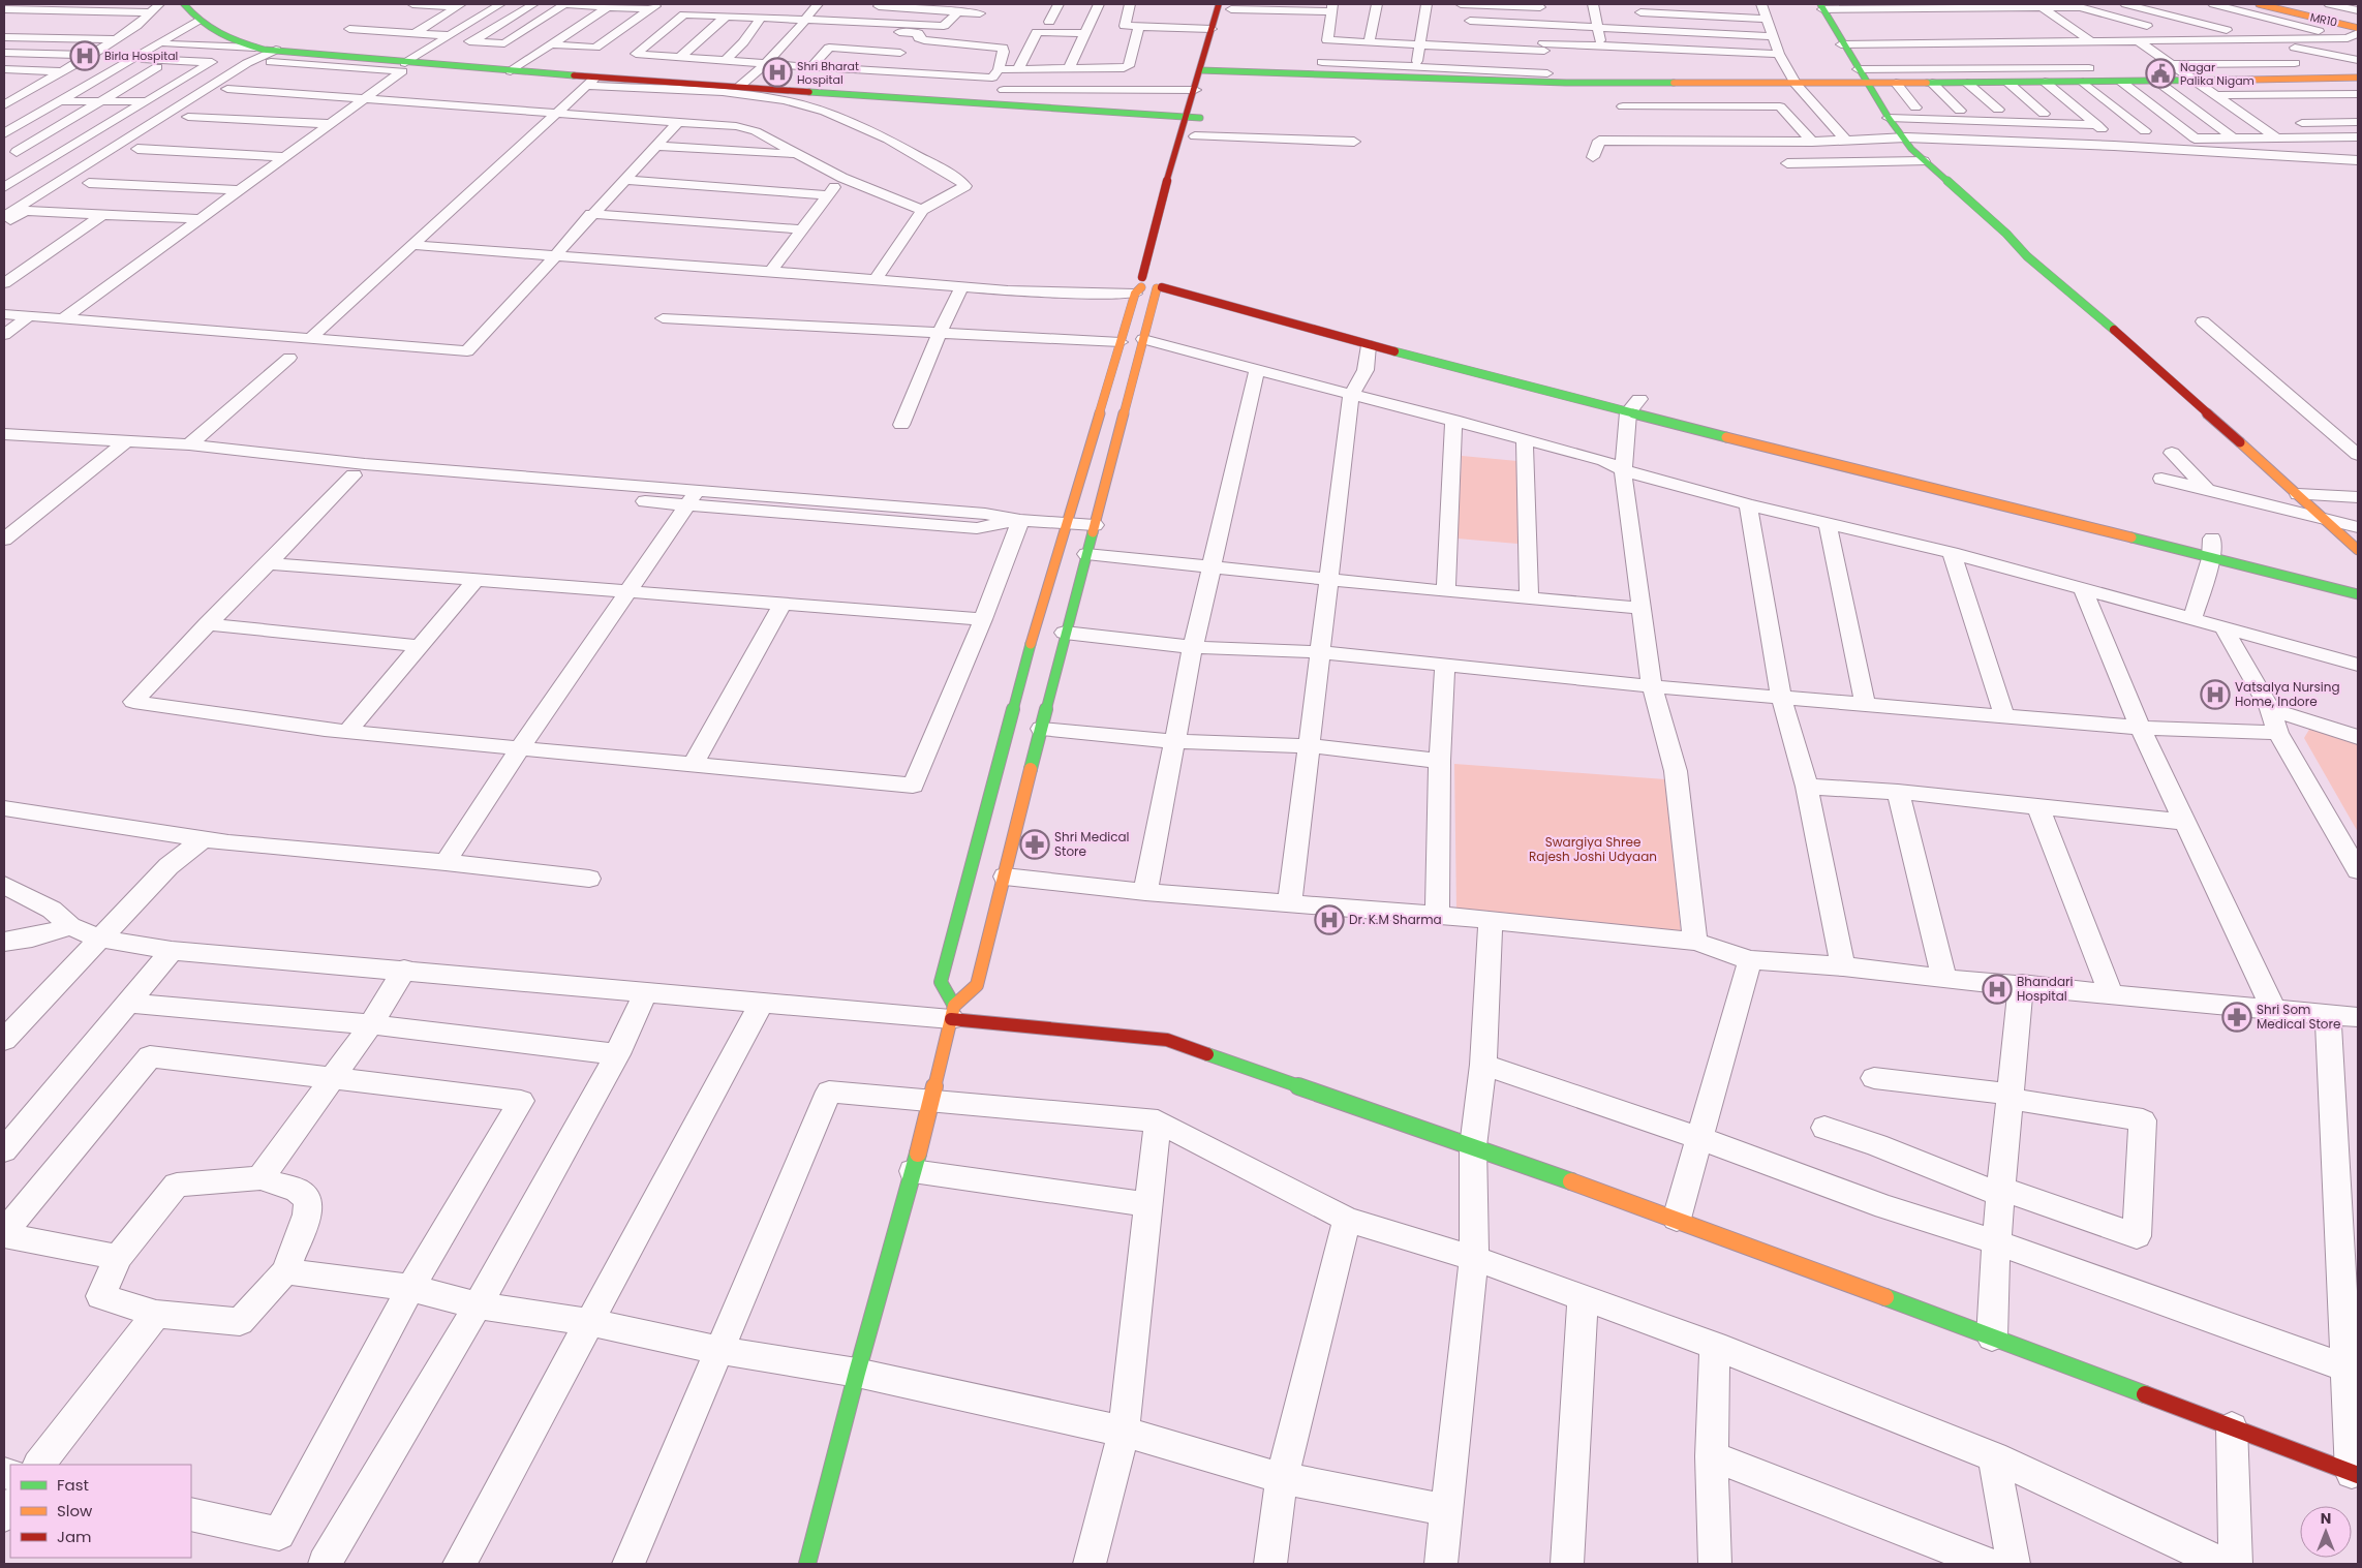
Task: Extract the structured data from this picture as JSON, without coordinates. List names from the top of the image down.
{
  "streets": {
    "street": ["MR10"]
  },
  "parks": ["Swargiya Shree Rajesh Joshi Udyaan"],
  "places": {
    "hospital": [
      "Birla Hospital",
      "Shri Bharat Hospital",
      "Vatsalya Nursing Home, Indore",
      "Dr. K.M Sharma",
      "Bhandari Hospital"
    ],
    "public building": ["Nagar Palika Nigam"],
    "pharmacy": ["Shri Medical Store", "Shri Som Medical Store"]
  },
  "legend": ["Fast", "Slow", "Jam"],
  "north": "top"
}
